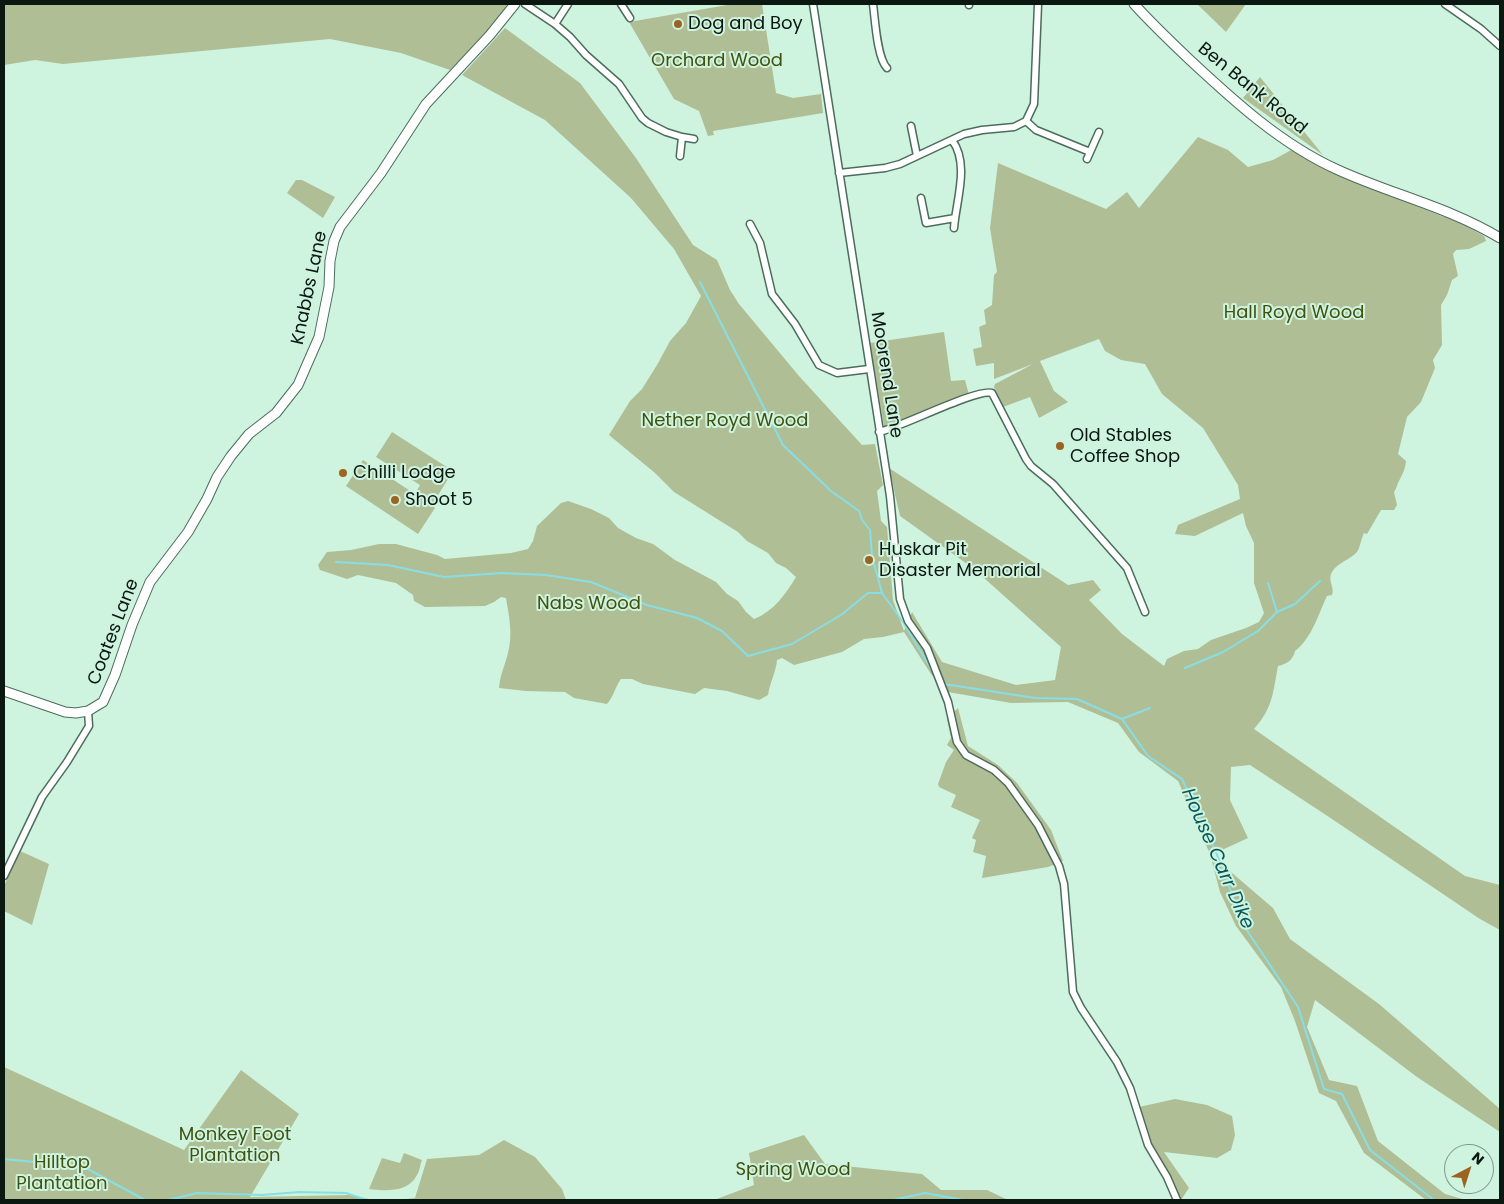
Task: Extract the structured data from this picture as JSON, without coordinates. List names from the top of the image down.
{
  "streets": {
    "main road": ["Ben Bank Road", "Knabbs Lane", "Coates Lane"],
    "street": ["Moorend Lane"]
  },
  "crossings": [
    ["Knabbs Lane", "Coates Lane"]
  ],
  "water": ["House Carr Dike"],
  "parks": [
    "Orchard Wood",
    "Hall Royd Wood",
    "Nether Royd Wood",
    "Nabs Wood",
    "Monkey Foot Plantation",
    "Hilltop Plantation",
    "Spring Wood"
  ],
  "places": [
    "Dog and Boy",
    "Old Stables Coffee Shop",
    "Chilli Lodge",
    "Shoot 5",
    "Huskar Pit Disaster Memorial"
  ],
  "north": "top right"
}
